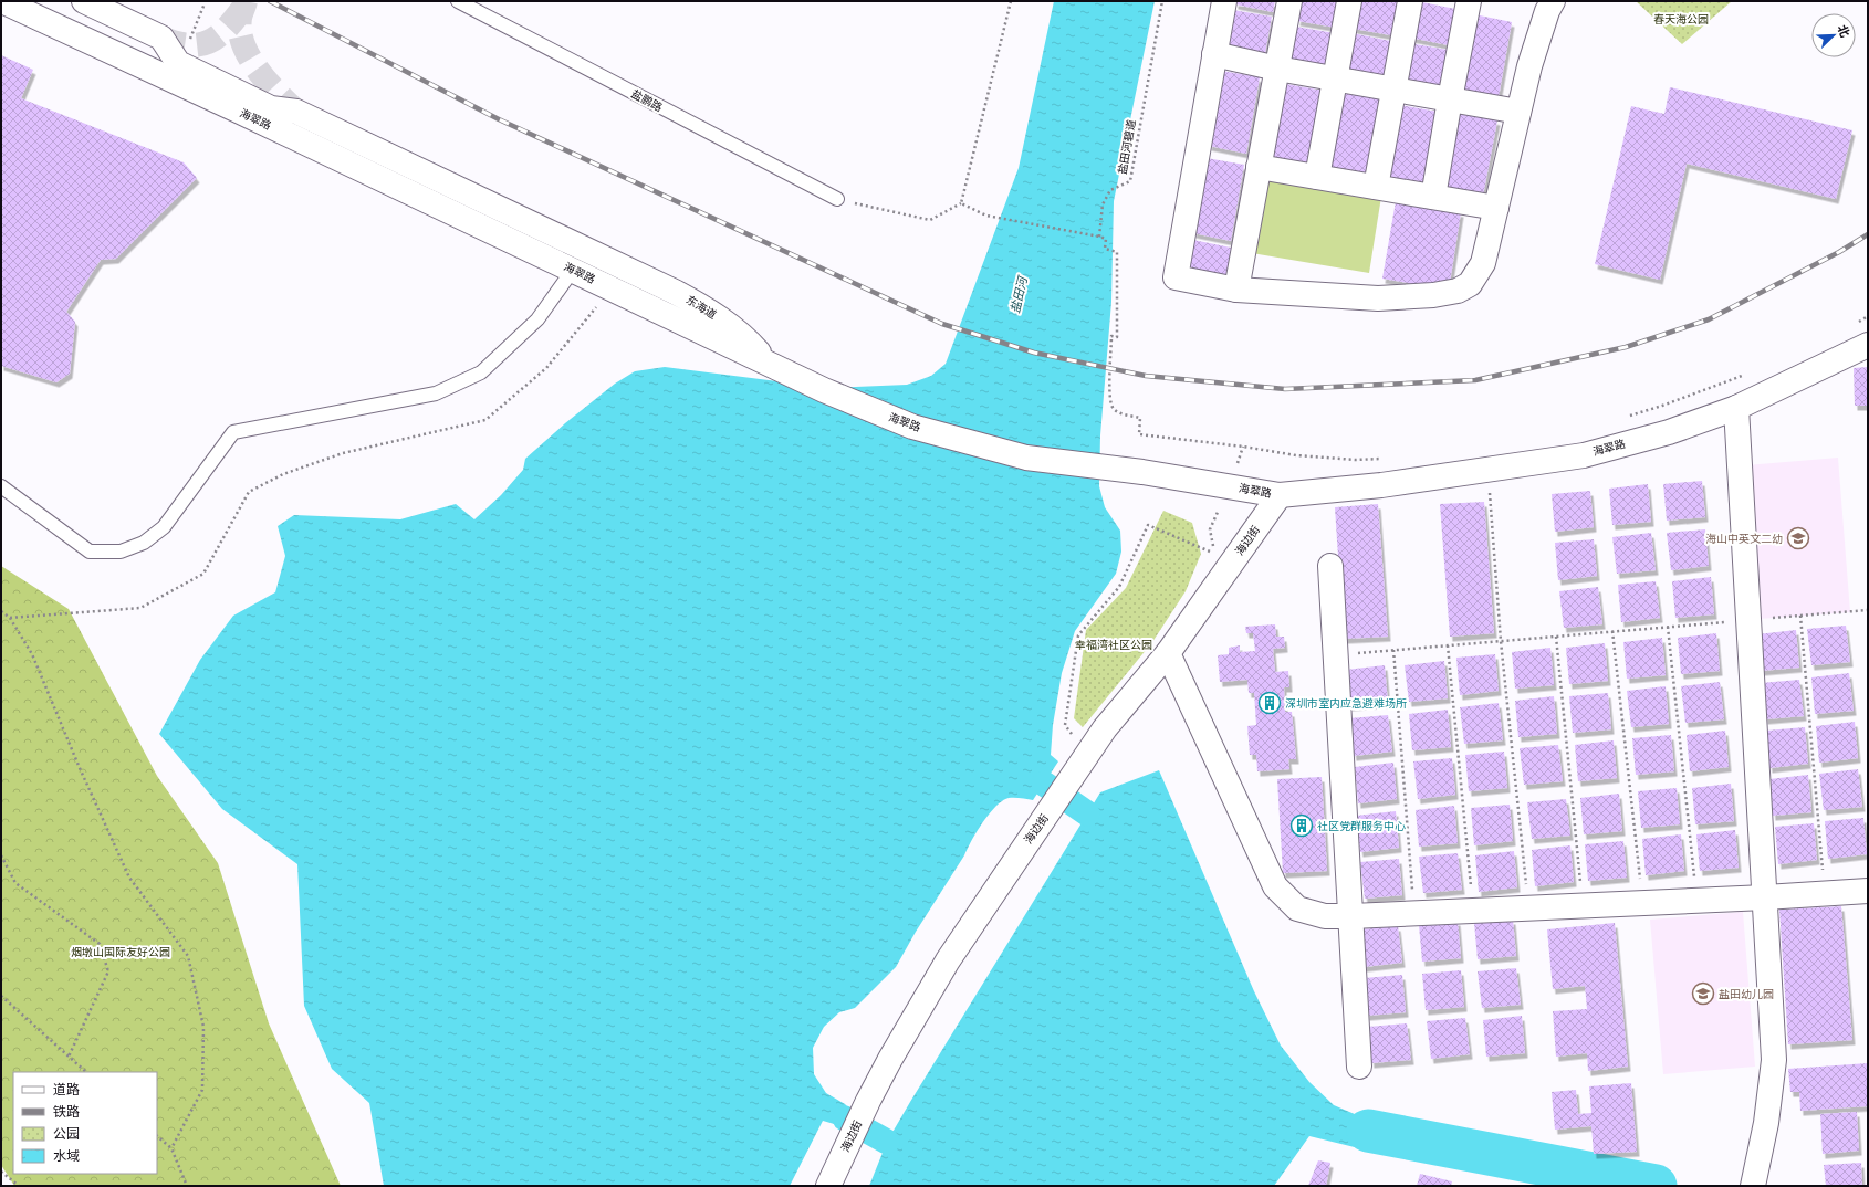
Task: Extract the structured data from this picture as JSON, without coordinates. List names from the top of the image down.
{
  "streets": {
    "street": ["海翠路", "东海道", "海边街"],
    "lane": ["盐鹏路"],
    "path": ["盐田河碧道"]
  },
  "crossings": [
    ["海翠路", "东海道"],
    ["海翠路", "海边街"]
  ],
  "water": ["盐田河"],
  "parks": ["春天海公园", "幸福湾社区公园", "烟墩山国际友好公园"],
  "places": {
    "school or university": ["海山中英文二幼", "盐田幼儿园"],
    "building": ["深圳市室内应急避难场所", "社区党群服务中心"]
  },
  "legend": [
    "道路",
    "铁路",
    "公园",
    "水域"
  ],
  "north": "top right"
}
